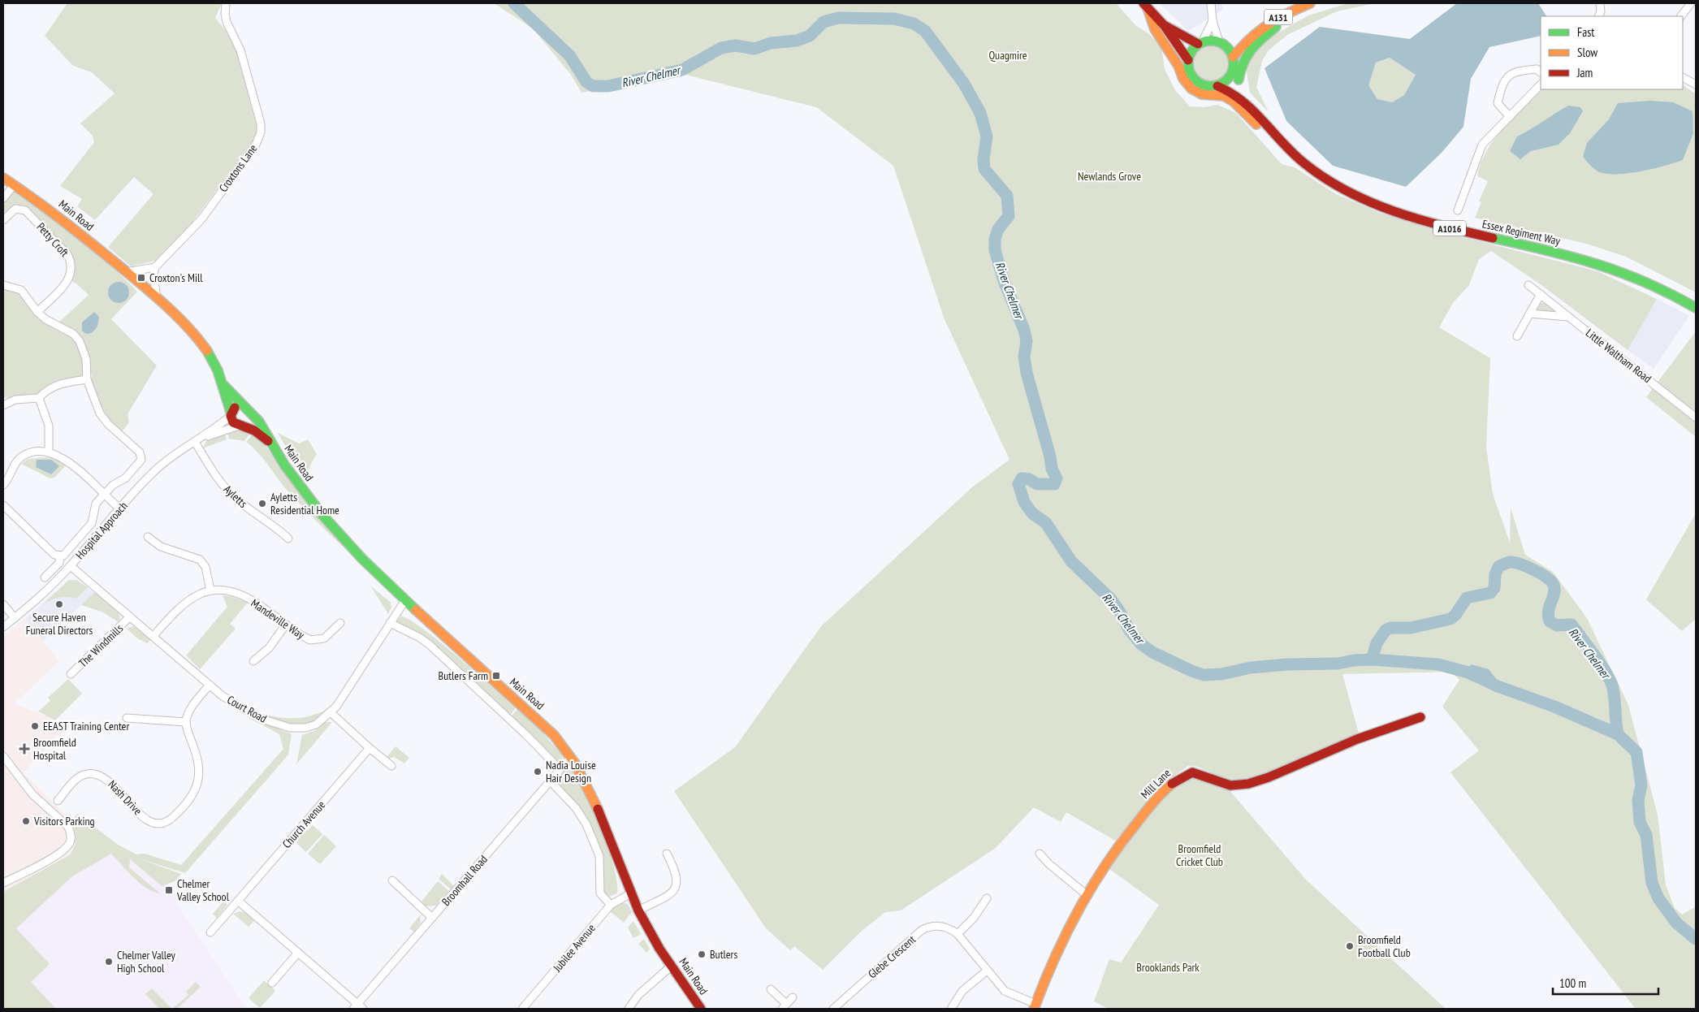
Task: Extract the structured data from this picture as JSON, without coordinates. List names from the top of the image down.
{
  "streets": {
    "main road": [
      "A131",
      "Main Road",
      "A1016",
      "Essex Regiment Way",
      "Mill Lane"
    ],
    "street": [
      "Croxtons Lane",
      "Petty Croft",
      "Little Waltham Road",
      "Ayletts",
      "Hospital Approach",
      "Mandeville Way",
      "The Windmills",
      "Court Road",
      "Nash Drive",
      "Church Avenue",
      "Broomhall Road",
      "Jubilee Avenue",
      "Glebe Crescent"
    ]
  },
  "crossings": [
    ["A131", "Essex Regiment Way"],
    ["Main Road", "Hospital Approach"],
    ["Main Road", "Court Road"],
    ["Main Road", "Broomhall Road"],
    ["Main Road", "Jubilee Avenue"],
    ["Ayletts", "Hospital Approach"],
    ["Hospital Approach", "Court Road"],
    ["Mandeville Way", "Court Road"],
    ["The Windmills", "Court Road"],
    ["Mill Lane", "Glebe Crescent"]
  ],
  "water": ["River Chelmer"],
  "parks": [
    "Quagmire",
    "Newlands Grove",
    "Broomfield Cricket Club",
    "Brooklands Park"
  ],
  "places": {
    "transit": ["Croxton's Mill", "Butlers Farm", "Chelmer Valley School"],
    "other": [
      "Ayletts Residential Home",
      "Secure Haven Funeral Directors",
      "EEAST Training Center",
      "Nadia Louise Hair Design",
      "Visitors Parking",
      "Broomfield Football Club",
      "Butlers",
      "Chelmer Valley High School"
    ],
    "health": ["Broomfield Hospital"]
  },
  "legend": ["Fast", "Slow", "Jam"],
  "scale_bar": "100 m"
}
